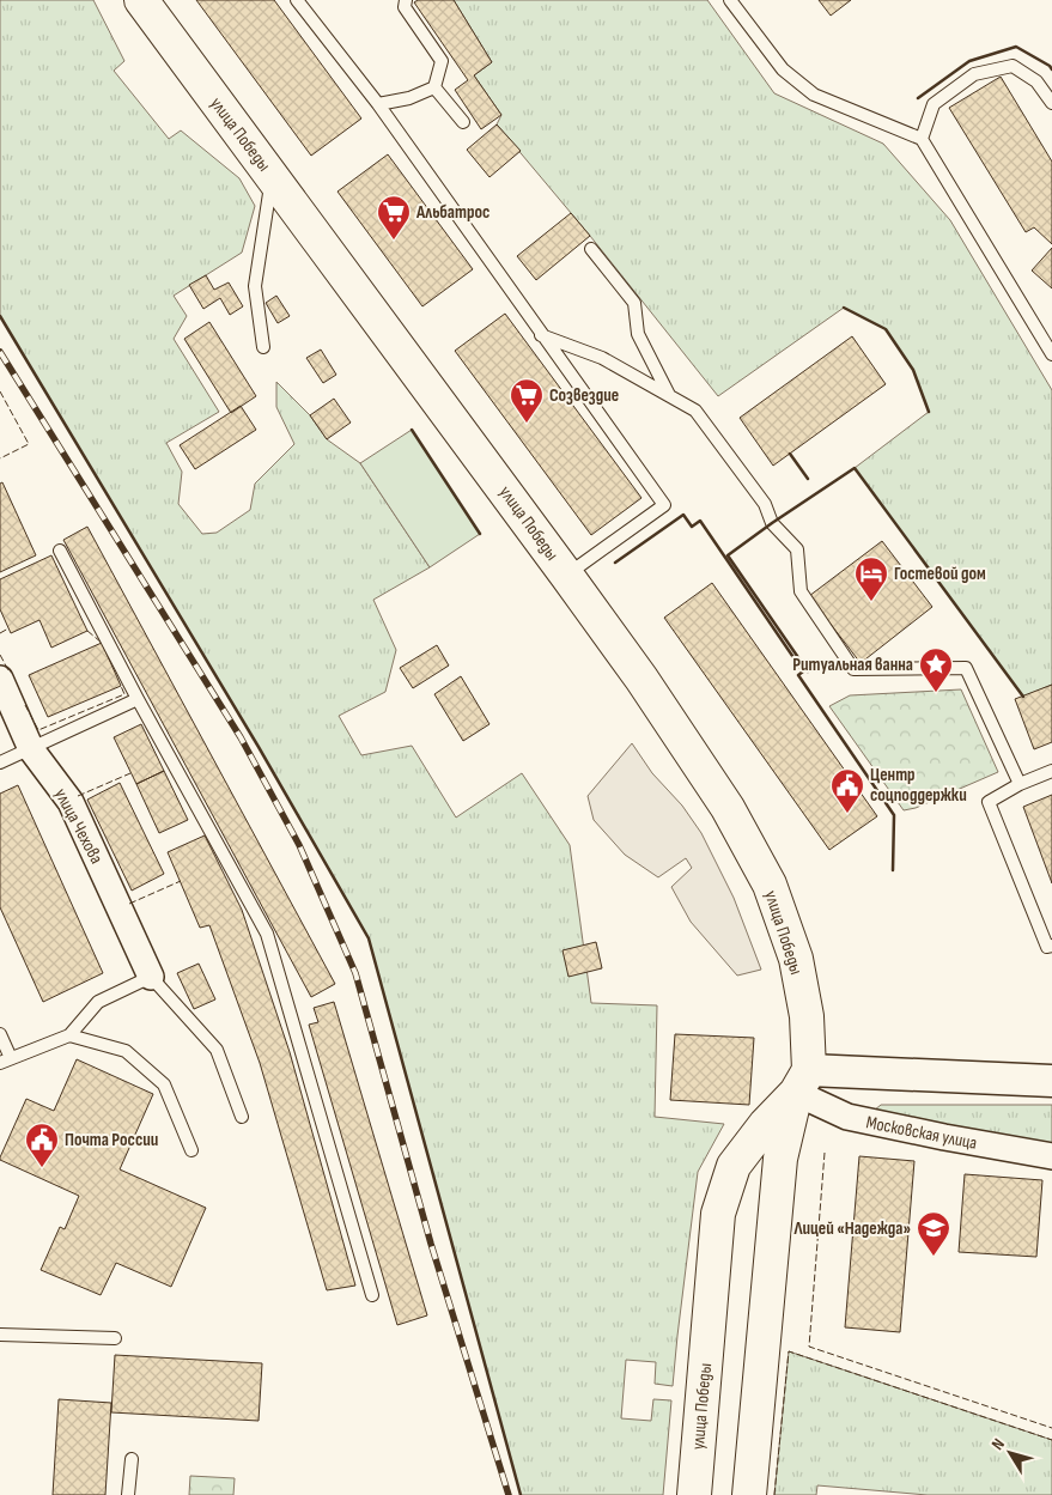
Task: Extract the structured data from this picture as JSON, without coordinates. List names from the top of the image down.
{
  "streets": {
    "main road": ["улица Победы"],
    "street": ["улица Чехова", "Московская улица"]
  },
  "crossings": [
    ["улица Победы", "Московская улица"]
  ],
  "places": {
    "supermarket": ["Альбатрос", "Созвездие"],
    "hotel": ["Гостевой дом"],
    "place": ["Ритуальная ванна"],
    "public building": ["Центр соцподдержки", "Почта России"],
    "school or university": ["Лицей «Надежда»"]
  },
  "north": "top left"
}
